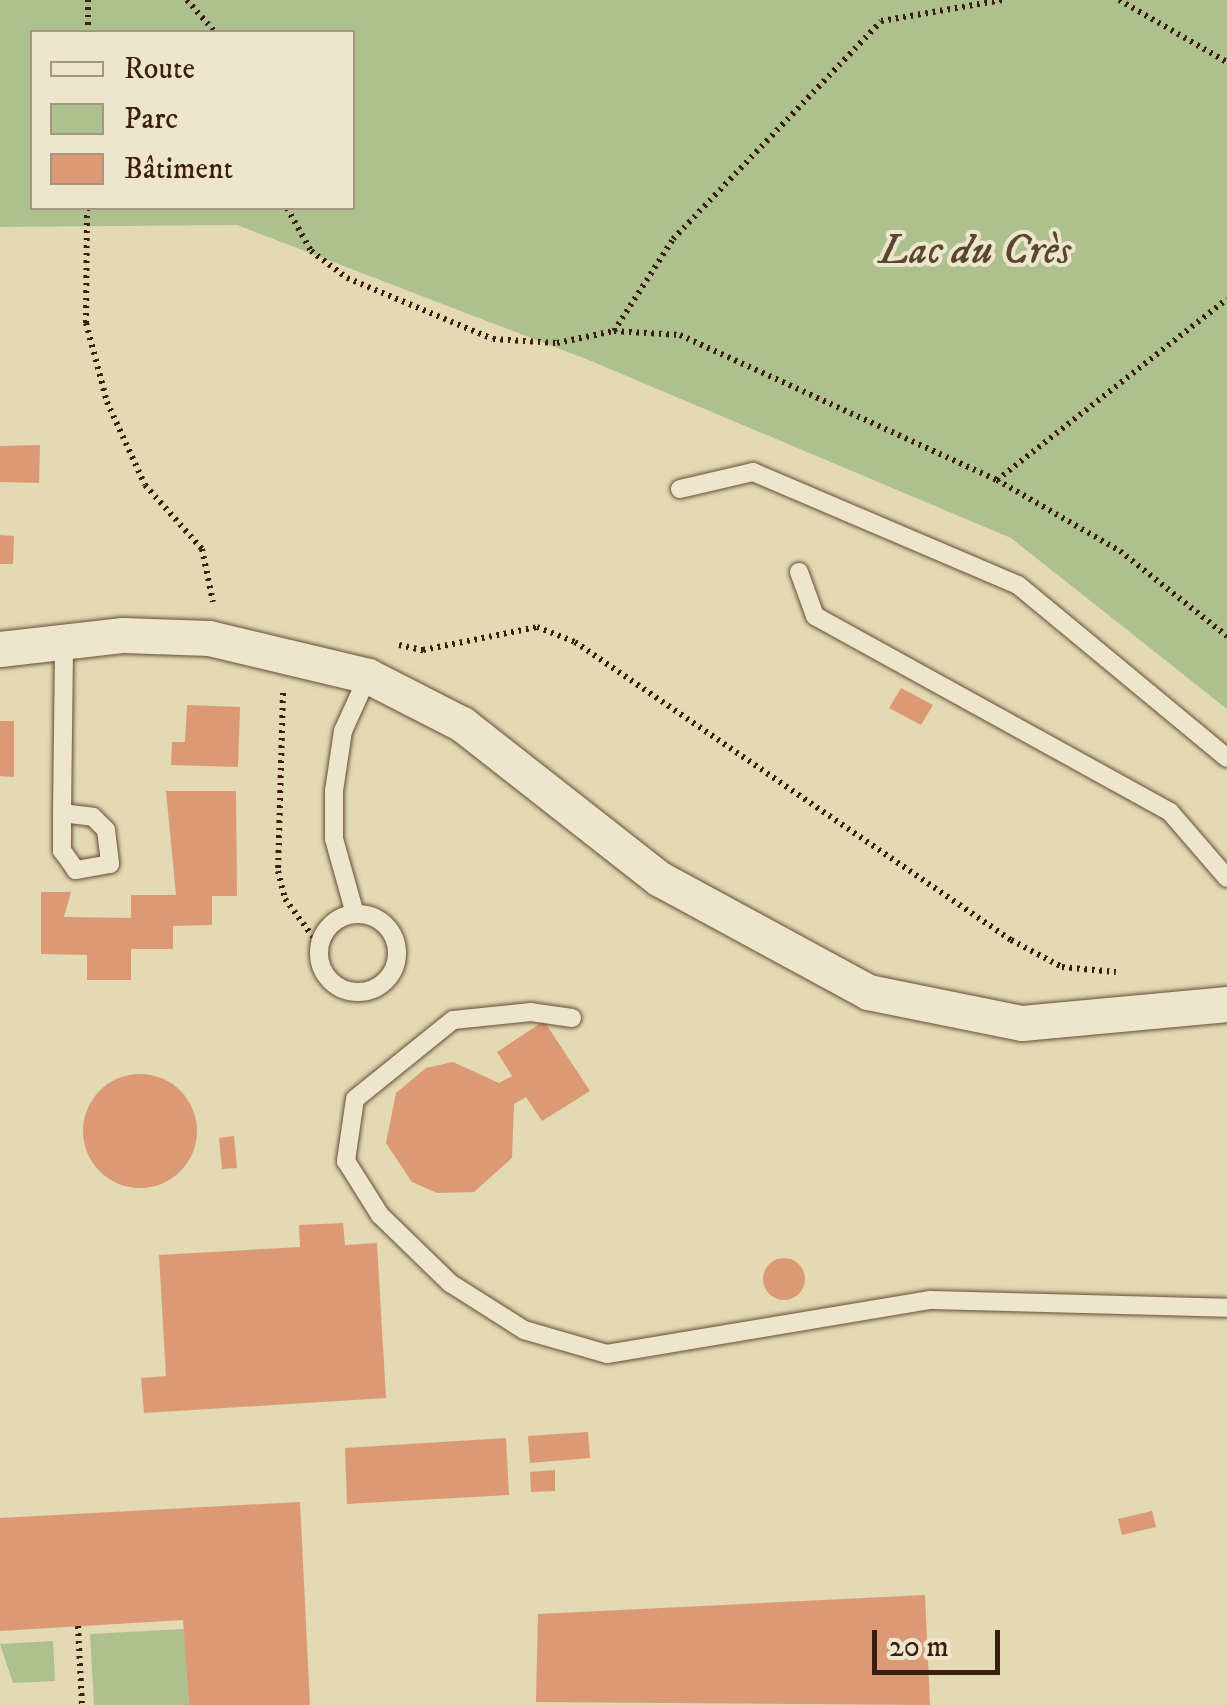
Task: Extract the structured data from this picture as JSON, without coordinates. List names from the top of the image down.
{
  "parks": ["Lac du Crès"],
  "legend": ["Route", "Parc", "Bâtiment"],
  "scale_bar": "20 m"
}
